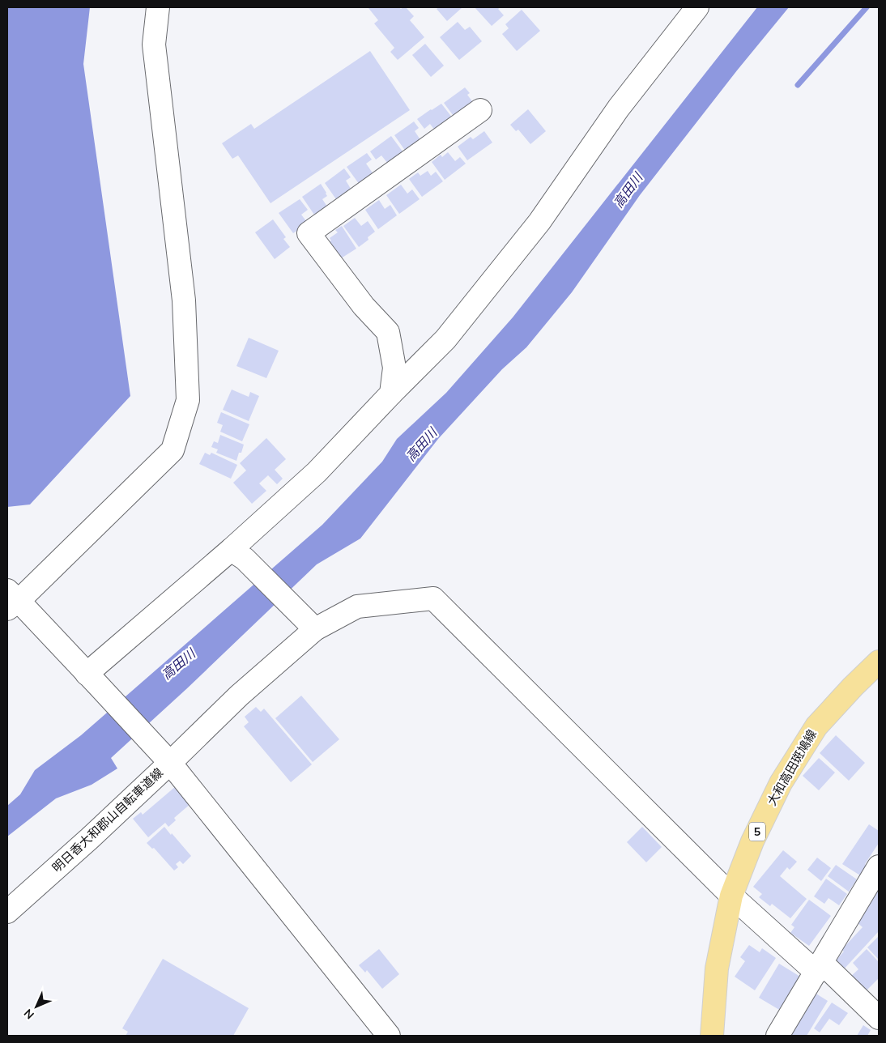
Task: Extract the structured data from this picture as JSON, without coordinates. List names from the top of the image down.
{
  "streets": {
    "main road": ["大和高田斑鳩線", "5"],
    "street": ["明日香大和郡山自転車道線"]
  },
  "water": ["高田川"],
  "north": "bottom left"
}
